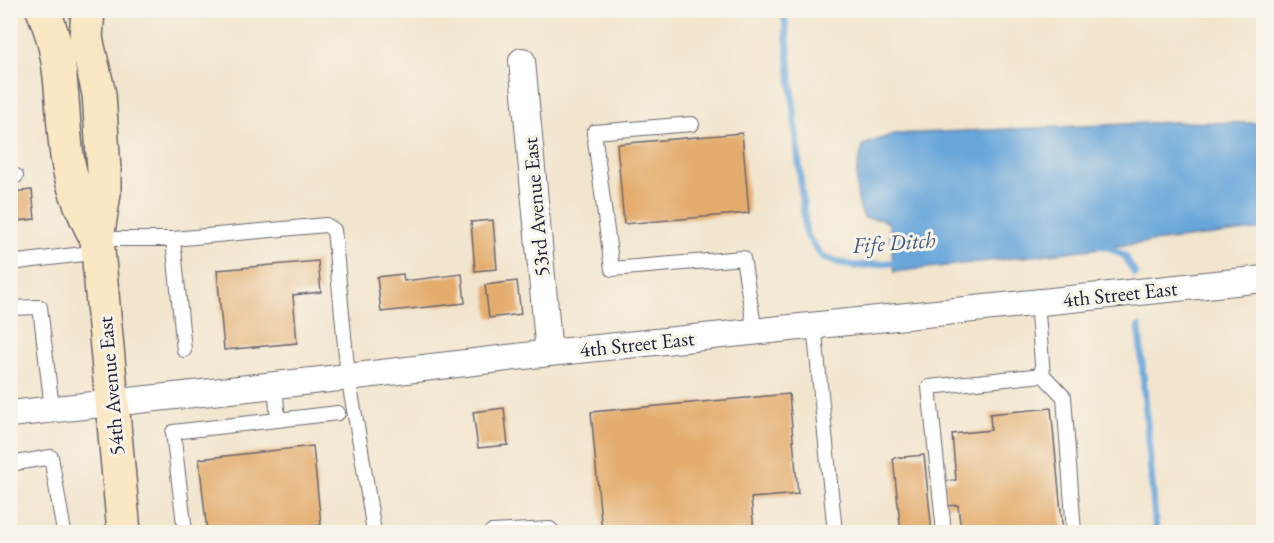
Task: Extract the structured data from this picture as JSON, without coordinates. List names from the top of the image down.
{
  "streets": {
    "main road": ["54th Avenue East"],
    "street": ["53rd Avenue East", "4th Street East"]
  },
  "crossings": [
    ["53rd Avenue East", "4th Street East"],
    ["4th Street East", "54th Avenue East"]
  ],
  "water": ["Fife Ditch"]
}
